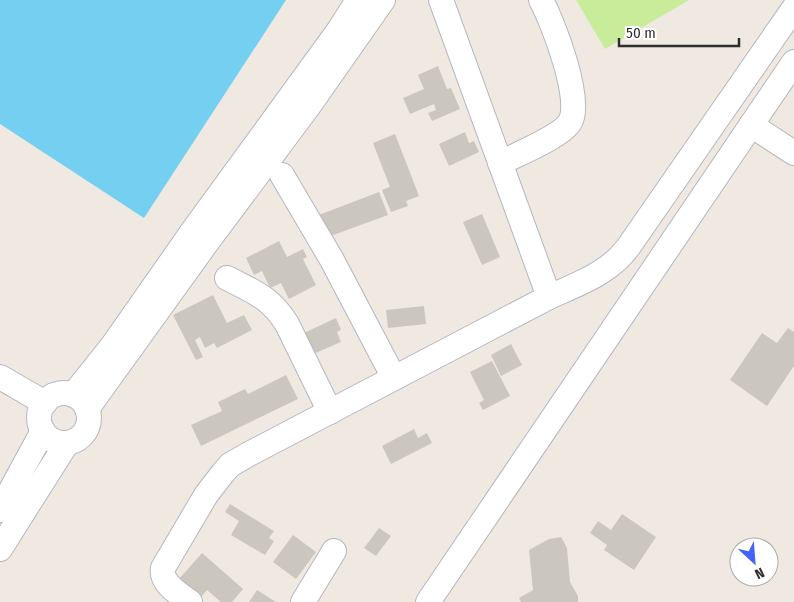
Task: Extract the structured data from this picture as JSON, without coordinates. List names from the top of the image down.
{
  "scale_bar": "50 m",
  "north": "bottom right"
}
